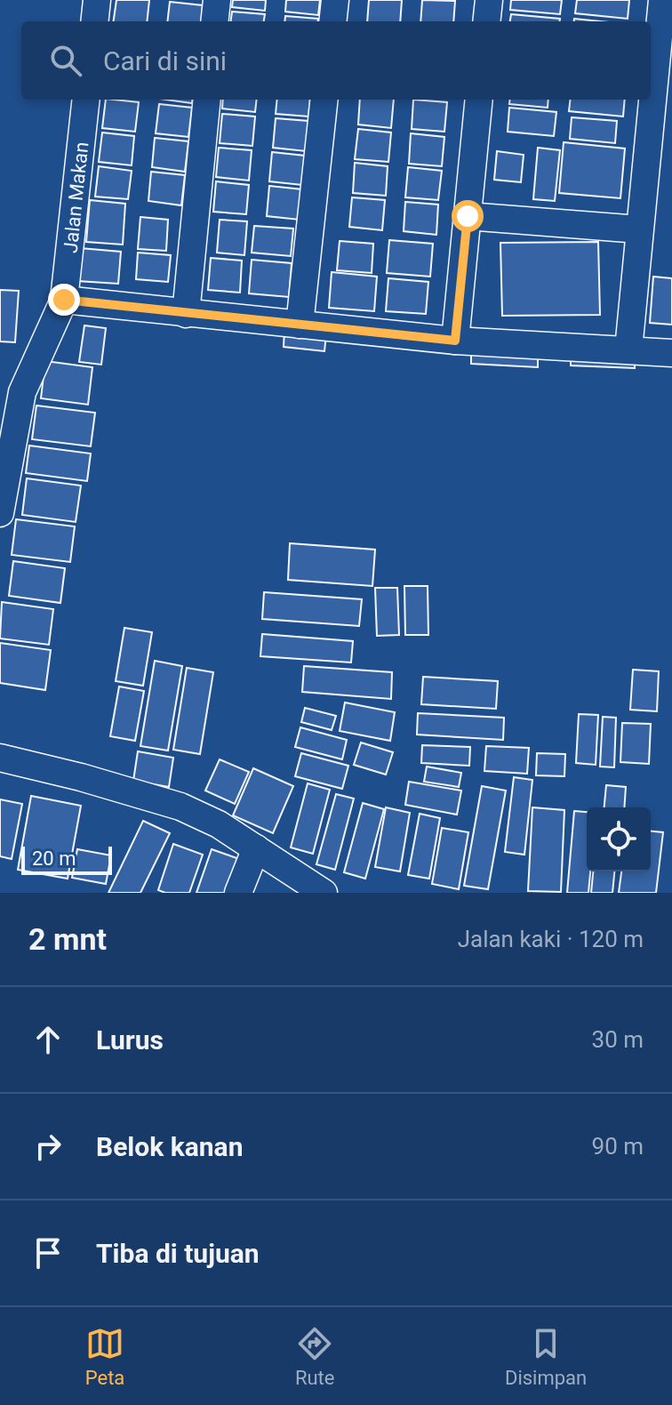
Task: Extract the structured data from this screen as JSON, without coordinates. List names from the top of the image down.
{
  "streets": {
    "street": ["Jalan Makan"]
  },
  "scale_bar": "20 m",
  "page": {
    "search": "Cari di sini",
    "scale": "20 m",
    "heading": ["2 mnt", "Jalan kaki · 120 m"],
    "list": [
      ["Lurus", "30 m"],
      ["Belok kanan", "90 m"],
      "Tiba di tujuan"
    ],
    "nav": ["Peta", "Rute", "Disimpan"]
  }
}
